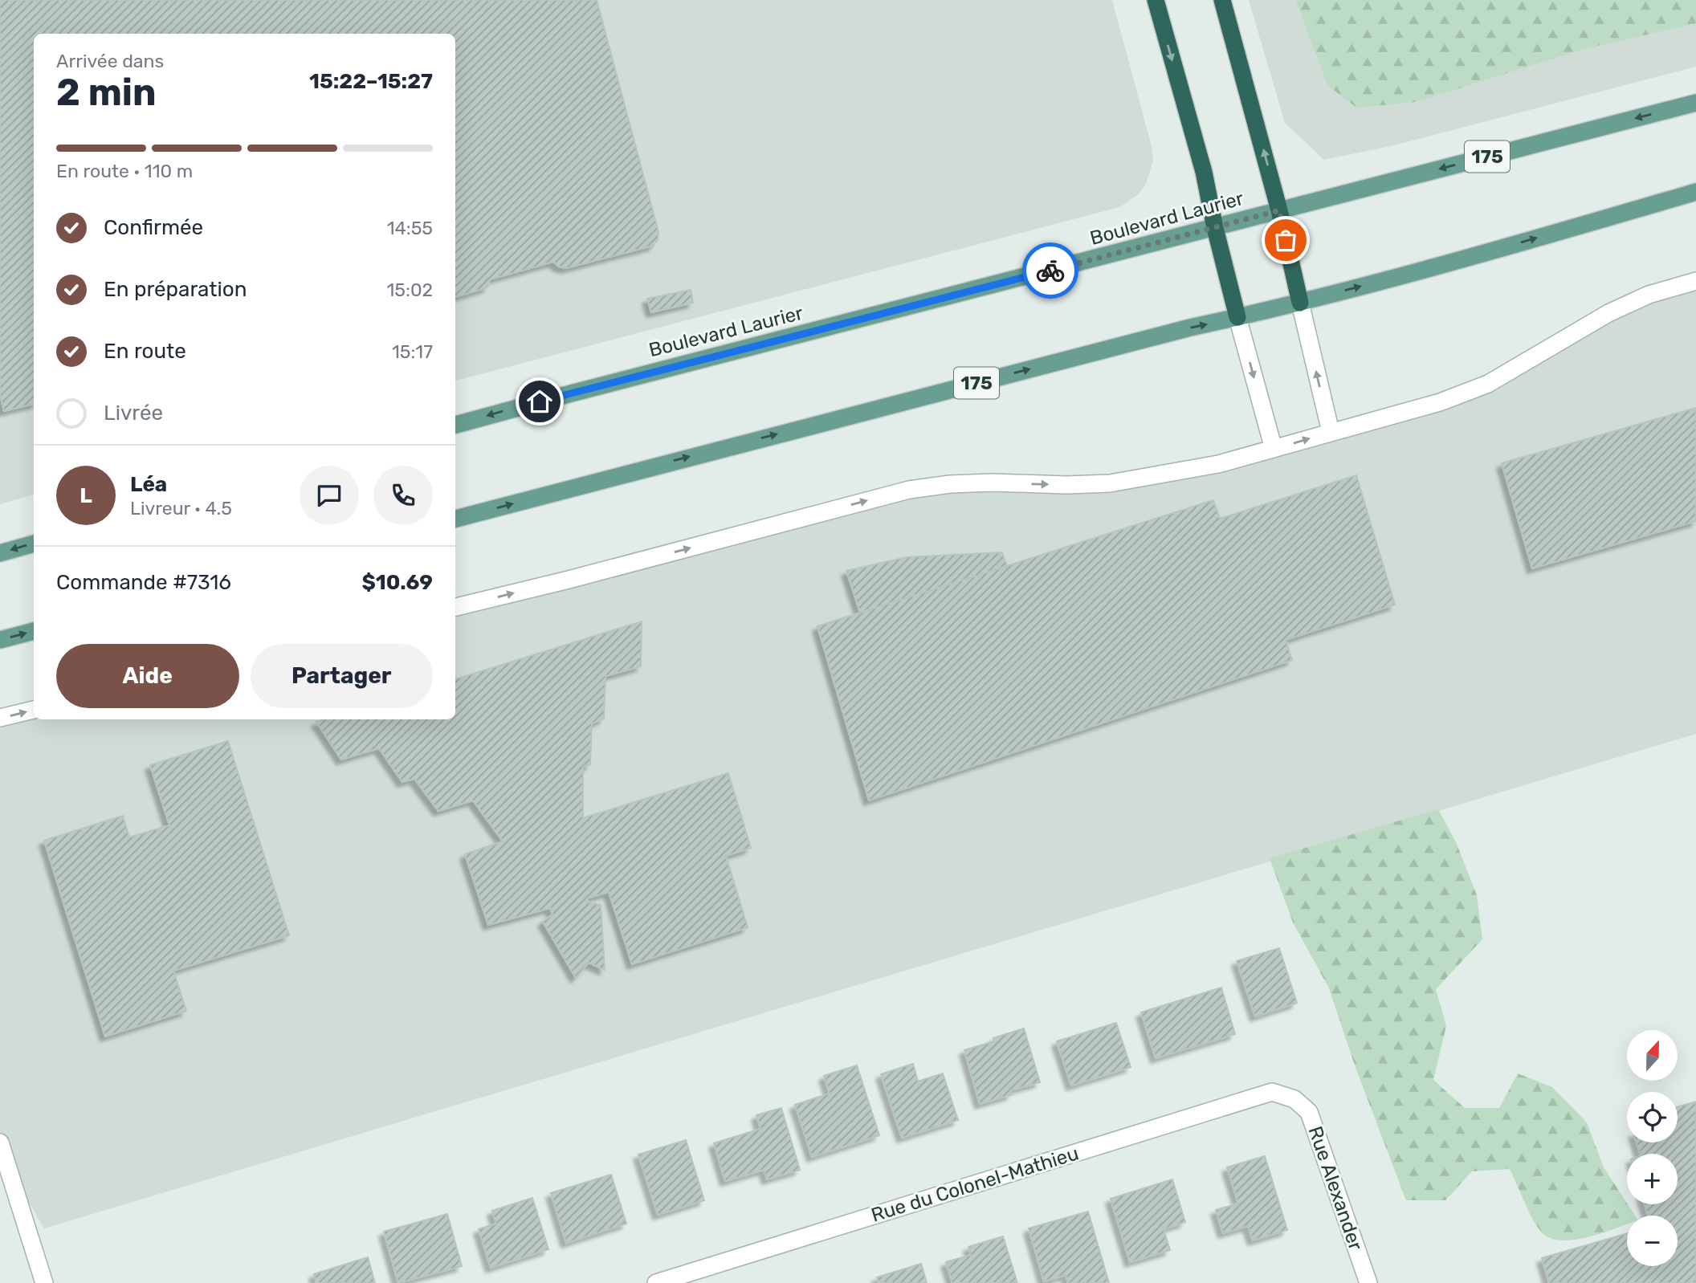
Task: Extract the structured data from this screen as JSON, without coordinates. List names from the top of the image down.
{
  "streets": {
    "main road": ["175", "Boulevard Laurier"],
    "street": ["Rue du Colonel-Mathieu", "Rue Alexander"]
  },
  "crossings": [
    ["Rue du Colonel-Mathieu", "Rue Alexander"]
  ],
  "north": "top",
  "page": {
    "heading": ["2 min", "Arrivée dans", "15:22–15:27"],
    "panel": [
      "Léa",
      "Livreur · 4.5",
      "Commande #7316",
      "$10.69"
    ],
    "bar": "En route · 110 m",
    "list": [
      ["Confirmée", "14:55"],
      ["En préparation", "15:02"],
      ["En route", "15:17"],
      "Livrée"
    ],
    "round": "L",
    "buttons": ["Aide", "Partager"],
    "map_buttons": ["+", "−"]
  }
}
